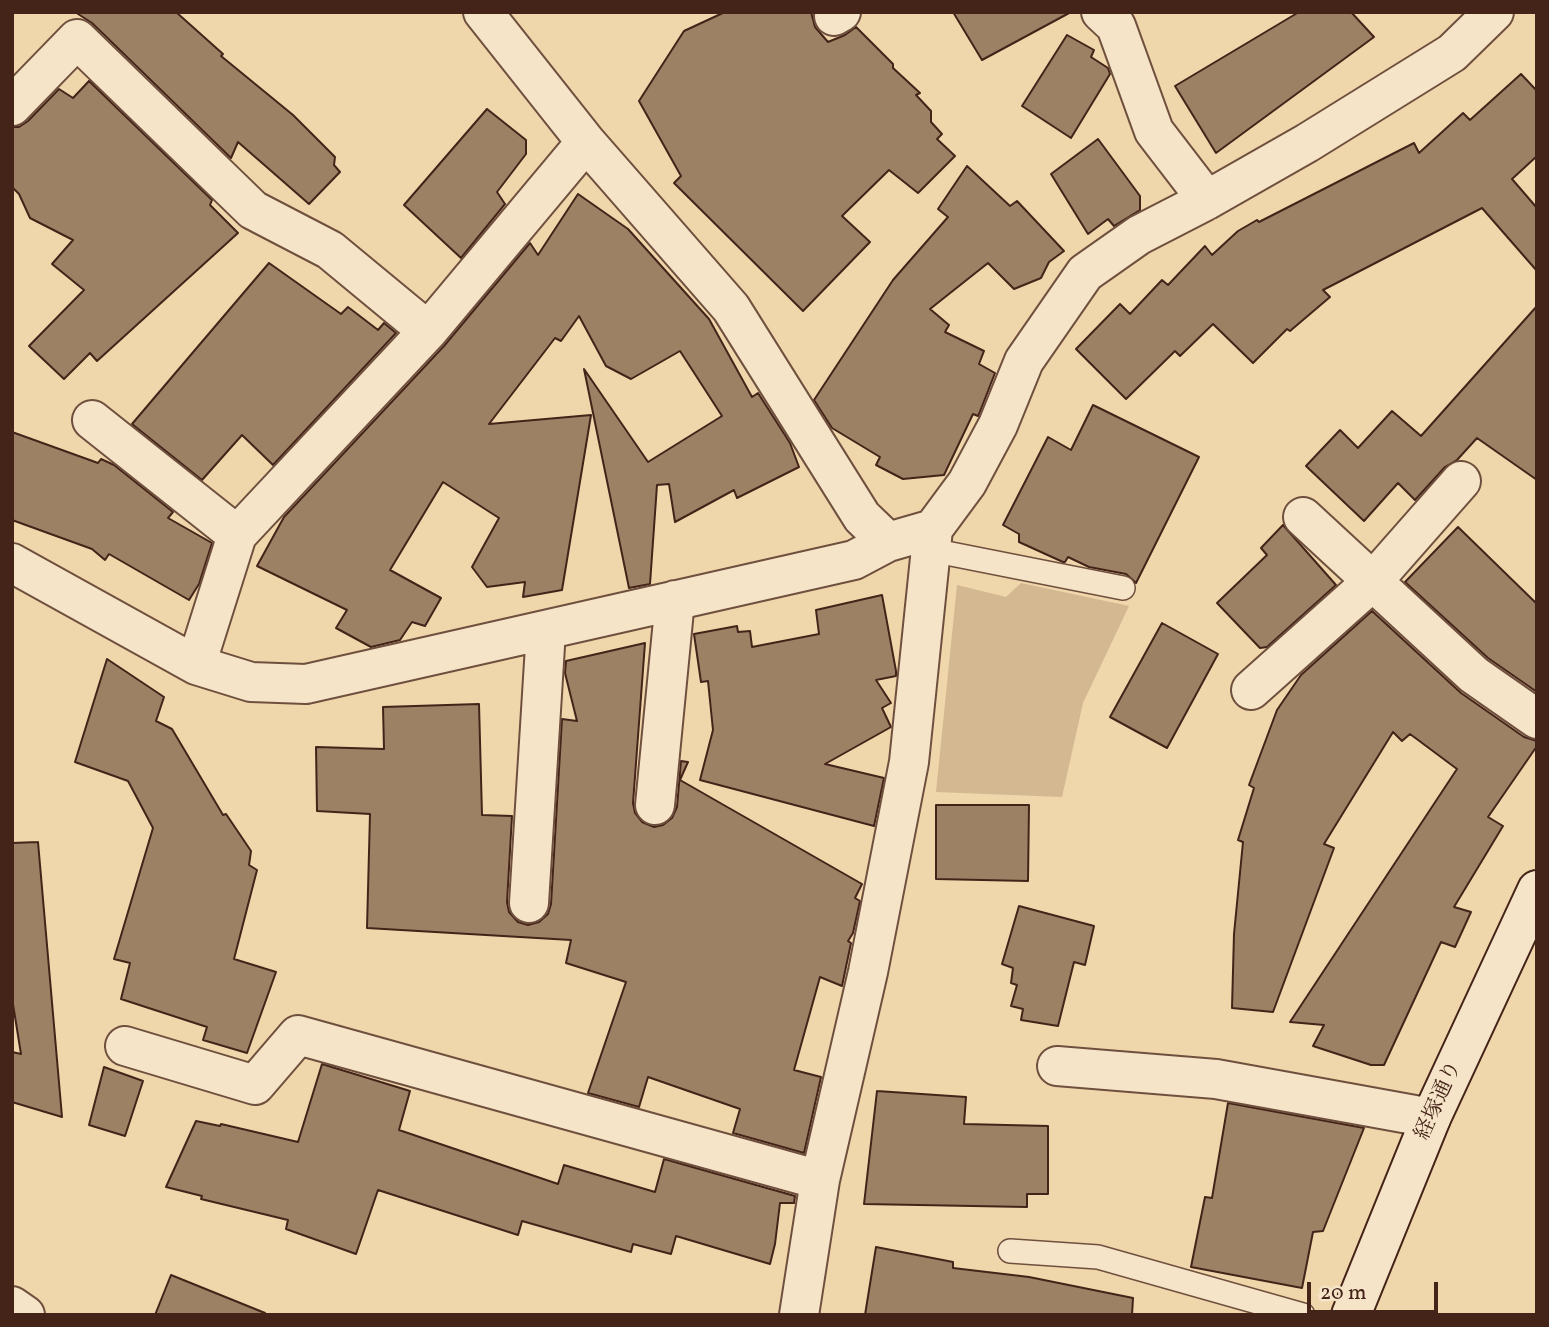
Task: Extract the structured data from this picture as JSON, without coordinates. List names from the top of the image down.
{
  "streets": {
    "street": ["経塚通り"]
  },
  "scale_bar": "20 m"
}
